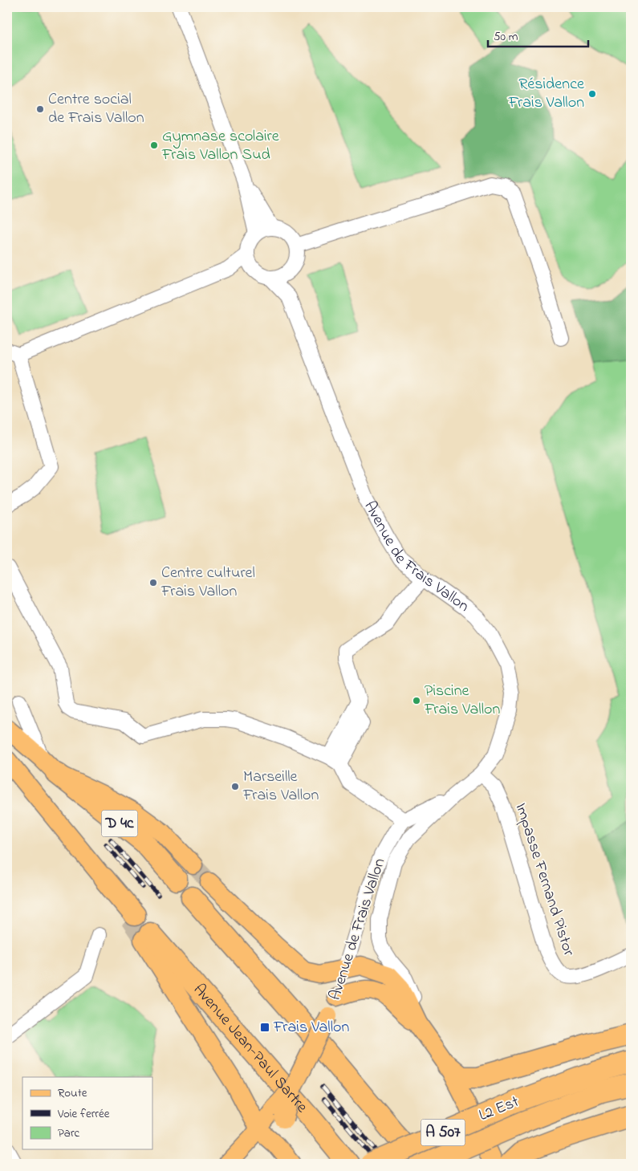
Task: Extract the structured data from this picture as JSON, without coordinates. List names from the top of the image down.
{
  "streets": {
    "highway": [
      "D 4c",
      "Avenue Jean-Paul Sartre",
      "L2 Est",
      "A 507"
    ],
    "main road": ["Avenue de Frais Vallon"],
    "street": ["Impasse Fernand Pistor"]
  },
  "crossings": [
    ["Avenue de Frais Vallon", "Impasse Fernand Pistor"]
  ],
  "places": {
    "other": [
      "Résidence Frais Vallon",
      "Centre social de Frais Vallon",
      "Gymnase scolaire Frais Vallon Sud",
      "Centre culturel Frais Vallon",
      "Piscine Frais Vallon",
      "Marseille Frais Vallon"
    ],
    "transit": ["Frais Vallon"]
  },
  "legend": ["Route", "Voie ferrée", "Parc"],
  "scale_bar": "50 m"
}
